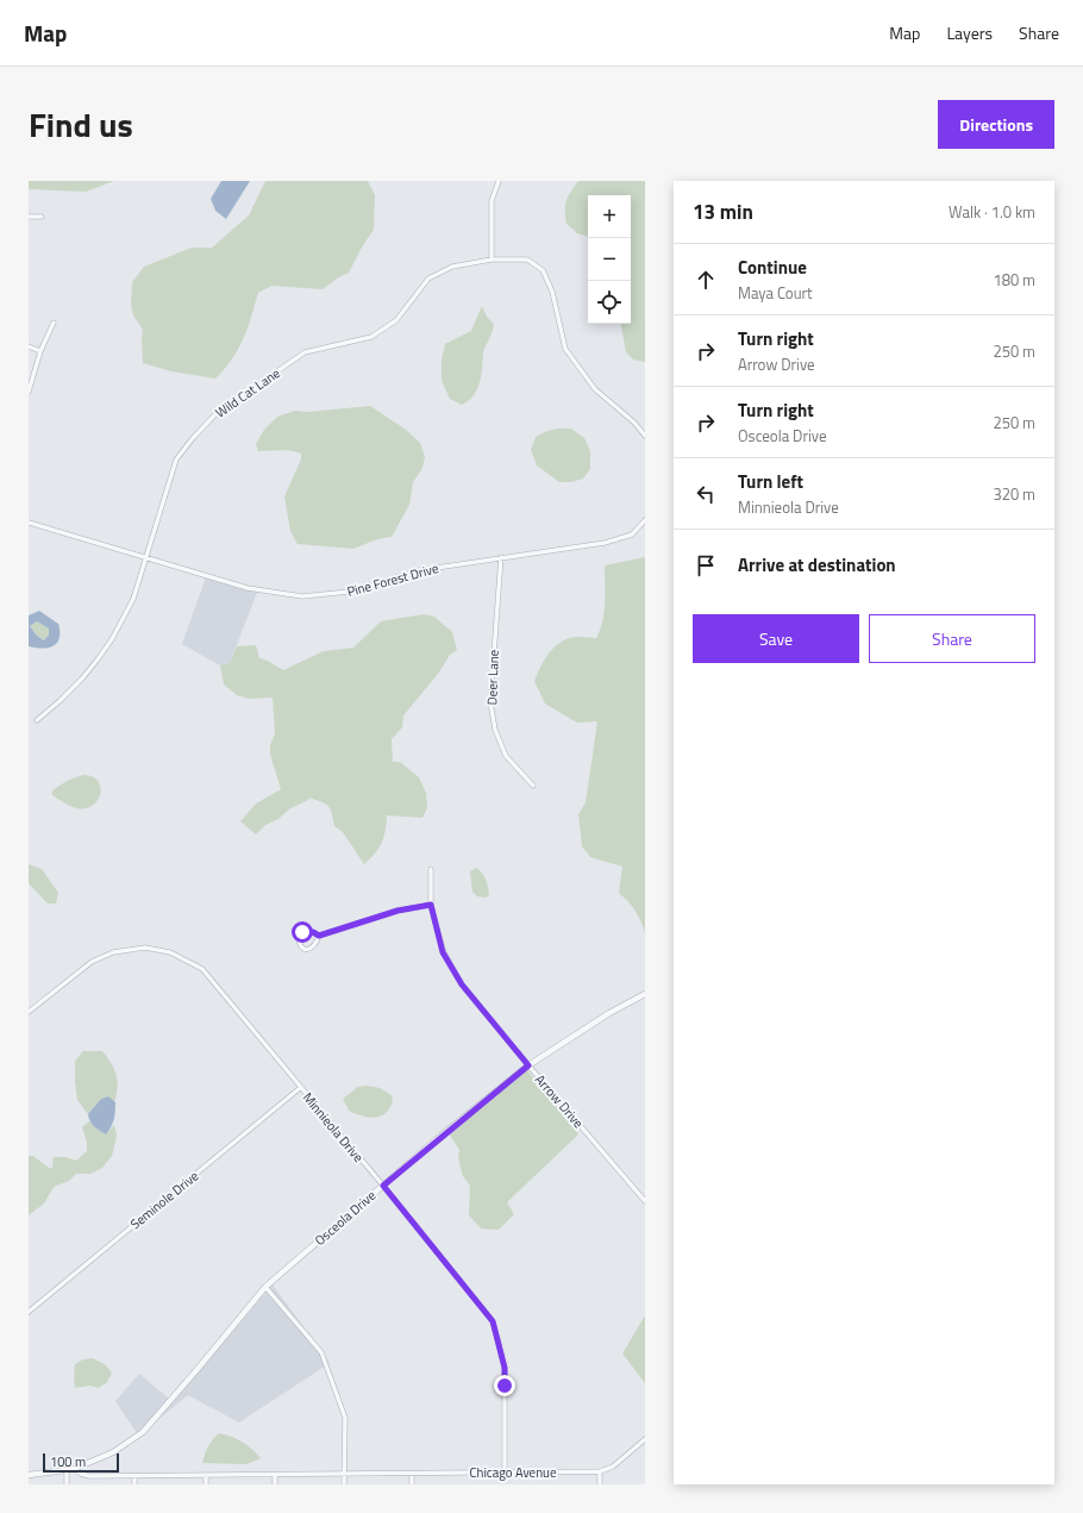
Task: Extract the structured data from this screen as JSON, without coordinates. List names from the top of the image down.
{
  "streets": {
    "street": [
      "Wild Cat Lane",
      "Pine Forest Drive",
      "Deer Lane",
      "Arrow Drive",
      "Minnieola Drive",
      "Seminole Drive",
      "Osceola Drive",
      "Chicago Avenue"
    ]
  },
  "crossings": [
    ["Wild Cat Lane", "Pine Forest Drive"],
    ["Pine Forest Drive", "Deer Lane"],
    ["Arrow Drive", "Osceola Drive"],
    ["Minnieola Drive", "Seminole Drive"],
    ["Minnieola Drive", "Osceola Drive"],
    ["Minnieola Drive", "Chicago Avenue"],
    ["Osceola Drive", "Chicago Avenue"]
  ],
  "scale_bar": "100 m",
  "page": {
    "header": "Map",
    "nav": ["Map", "Layers", "Share"],
    "title": "Find us",
    "buttons": [
      "Directions",
      ["Save", "Share"]
    ],
    "heading": ["13 min", "Walk · 1.0 km"],
    "map_buttons": ["+", "−"],
    "list": [
      ["Continue", "Maya Court", "180 m"],
      ["Turn right", "Arrow Drive", "250 m"],
      ["Turn right", "Osceola Drive", "250 m"],
      ["Turn left", "Minnieola Drive", "320 m"],
      "Arrive at destination"
    ],
    "scale": "100 m"
  }
}
